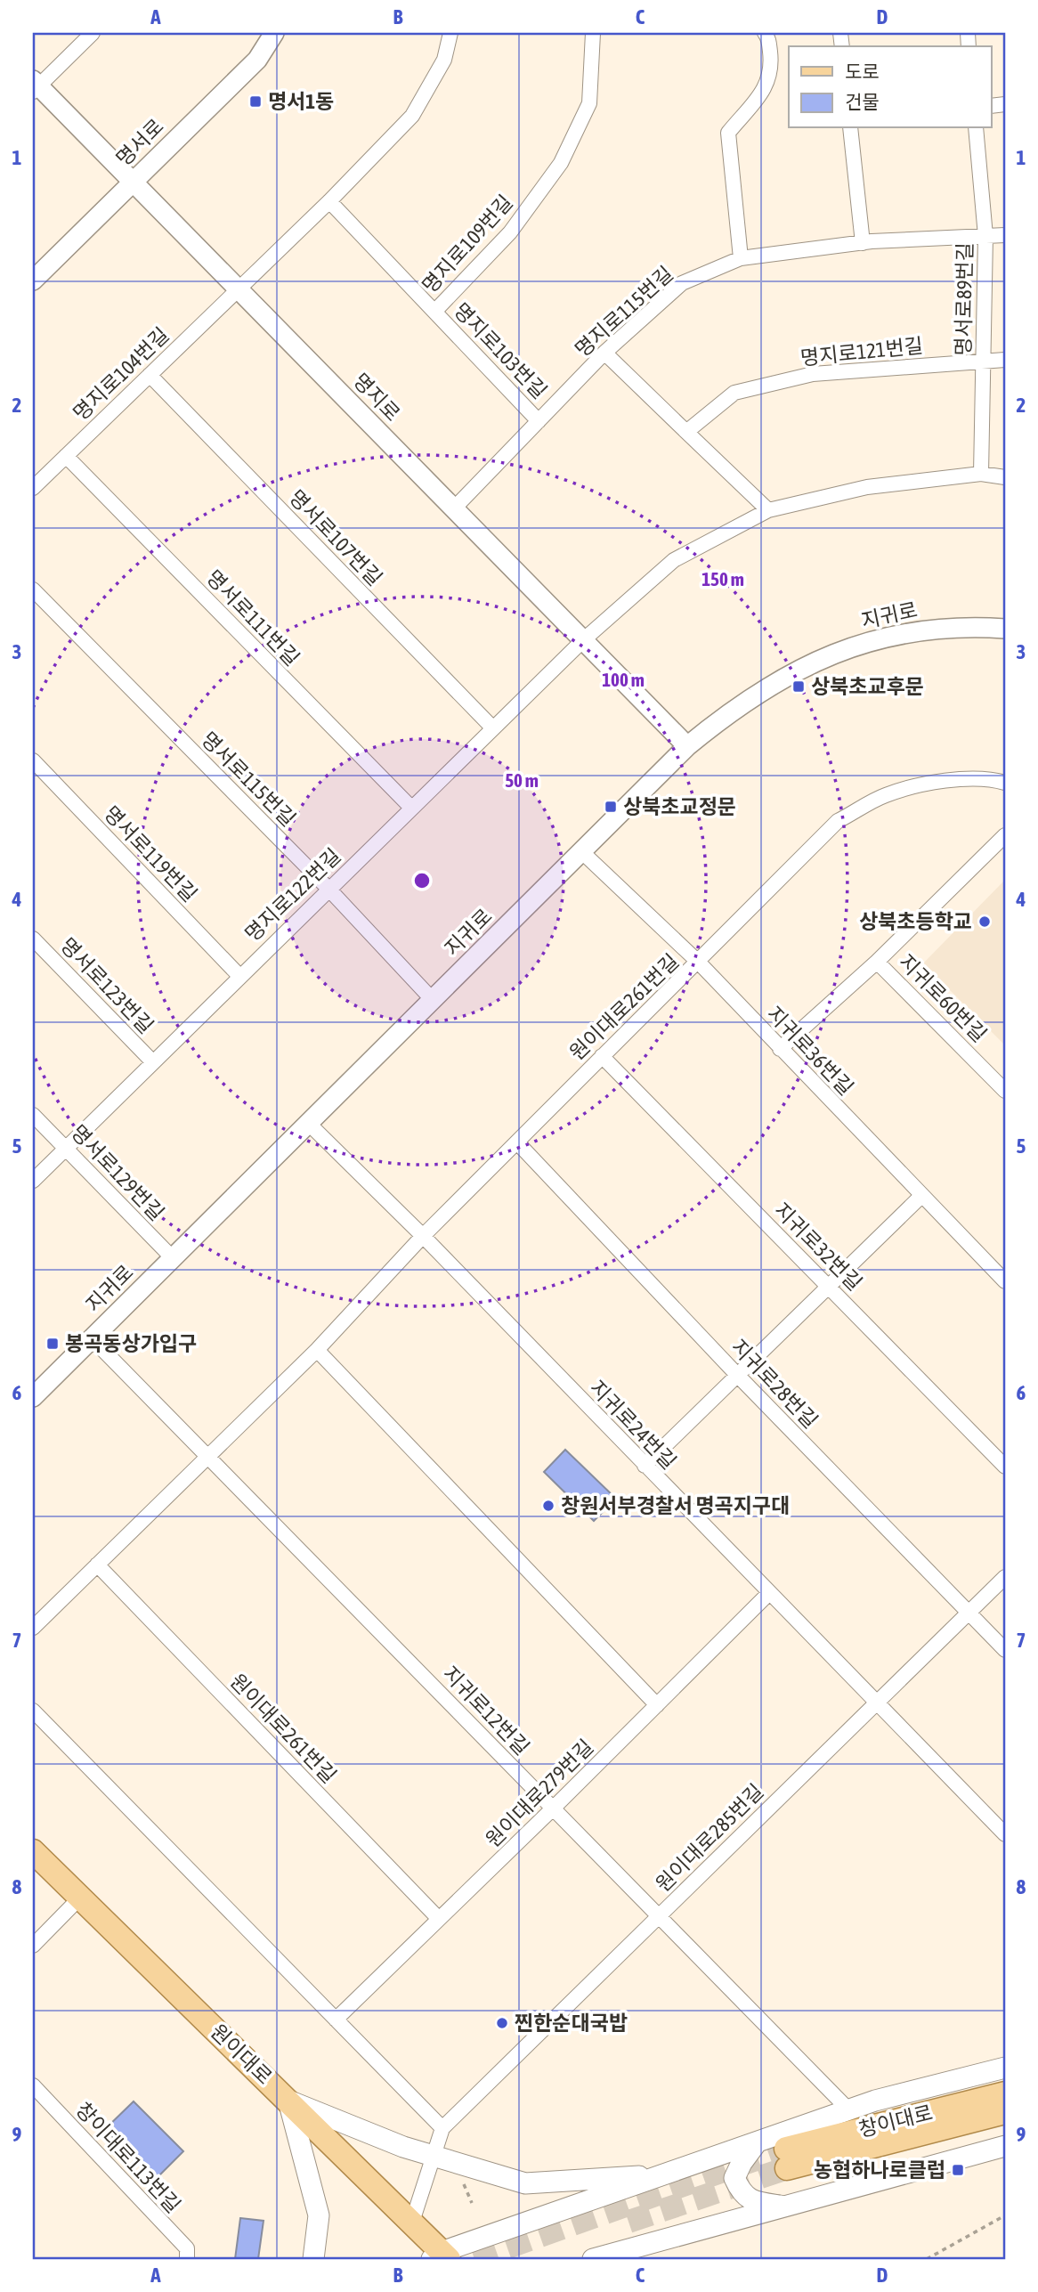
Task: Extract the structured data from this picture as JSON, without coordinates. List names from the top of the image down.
{
  "streets": {
    "main road": ["원이대로", "창이대로"],
    "street": [
      "명서로",
      "명지로109번길",
      "명서로89번길",
      "명지로115번길",
      "명지로103번길",
      "명지로121번길",
      "명지로104번길",
      "명지로",
      "명서로107번길",
      "지귀로",
      "명서로111번길",
      "명서로115번길",
      "명서로119번길",
      "명지로122번길",
      "명서로123번길",
      "지귀로60번길",
      "원이대로261번길",
      "지귀로36번길",
      "명서로129번길",
      "지귀로32번길",
      "지귀로28번길",
      "지귀로24번길",
      "지귀로12번길",
      "원이대로279번길",
      "원이대로285번길",
      "창이대로113번길"
    ]
  },
  "crossings": [
    ["명서로", "명지로"],
    ["명지로109번길", "명지로103번길"],
    ["명서로89번길", "명지로115번길"],
    ["명서로89번길", "명지로121번길"],
    ["명지로115번길", "명지로103번길"],
    ["명지로115번길", "명지로"],
    ["명지로104번길", "명지로"],
    ["명지로104번길", "명서로107번길"],
    ["명지로104번길", "명서로111번길"],
    ["명지로", "지귀로"],
    ["명지로", "명지로122번길"],
    ["명서로107번길", "명지로122번길"],
    ["지귀로", "명서로115번길"],
    ["지귀로", "지귀로36번길"],
    ["지귀로", "명서로129번길"],
    ["지귀로", "지귀로24번길"],
    ["지귀로", "지귀로12번길"],
    ["명서로111번길", "명지로122번길"],
    ["명서로115번길", "명지로122번길"],
    ["명서로119번길", "명지로122번길"],
    ["명지로122번길", "명서로123번길"],
    ["명지로122번길", "명서로129번길"],
    ["지귀로60번길", "지귀로36번길"],
    ["원이대로261번길", "지귀로36번길"],
    ["원이대로261번길", "지귀로32번길"],
    ["원이대로261번길", "지귀로28번길"],
    ["원이대로261번길", "지귀로24번길"],
    ["원이대로261번길", "지귀로12번길"],
    ["원이대로261번길", "원이대로279번길"],
    ["지귀로28번길", "원이대로285번길"],
    ["지귀로24번길", "원이대로279번길"],
    ["지귀로24번길", "원이대로285번길"],
    ["지귀로12번길", "원이대로279번길"],
    ["지귀로12번길", "원이대로285번길"]
  ],
  "places": {
    "transit": [
      "명서1동",
      "상북초교후문",
      "상북초교정문",
      "봉곡동상가입구",
      "농협하나로클럽"
    ],
    "other": ["상북초등학교", "창원서부경찰서 명곡지구대", "찐한순대국밥"]
  },
  "legend": ["도로", "건물"],
  "grid": {
    "columns": [
      "A",
      "B",
      "C",
      "D"
    ],
    "rows": [
      "1",
      "2",
      "3",
      "4",
      "5",
      "6",
      "7",
      "8",
      "9"
    ]
  },
  "rings": ["150 m", "100 m", "50 m"]
}
